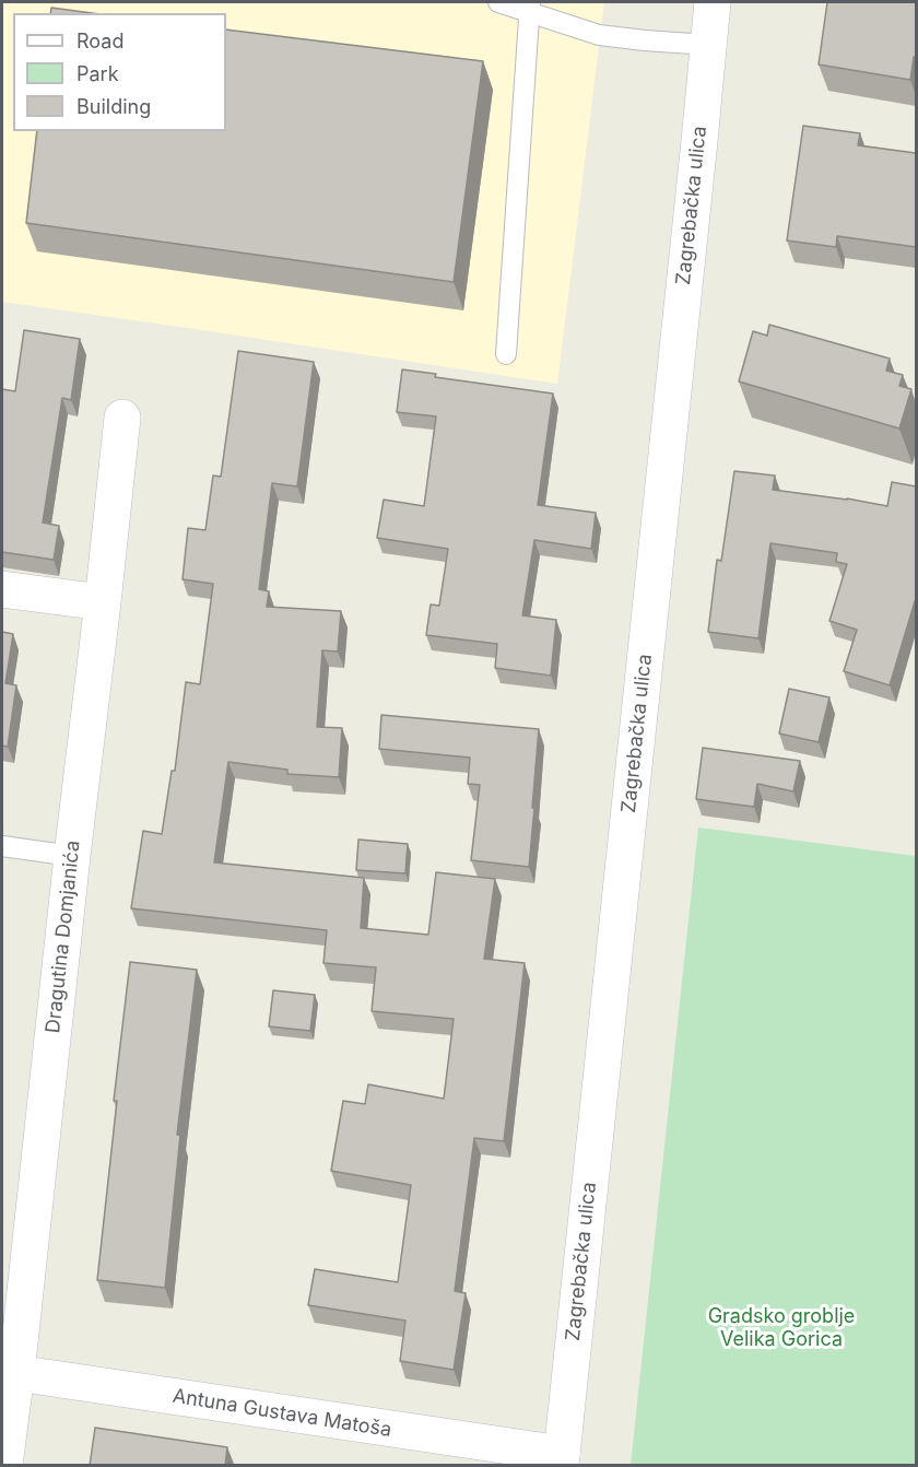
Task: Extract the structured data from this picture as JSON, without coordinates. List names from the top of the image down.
{
  "streets": {
    "street": ["Zagrebačka ulica", "Dragutina Domjanića", "Antuna Gustava Matoša"]
  },
  "crossings": [
    ["Zagrebačka ulica", "Antuna Gustava Matoša"],
    ["Dragutina Domjanića", "Antuna Gustava Matoša"]
  ],
  "parks": ["Gradsko groblje Velika Gorica"],
  "legend": ["Road", "Park", "Building"]
}
